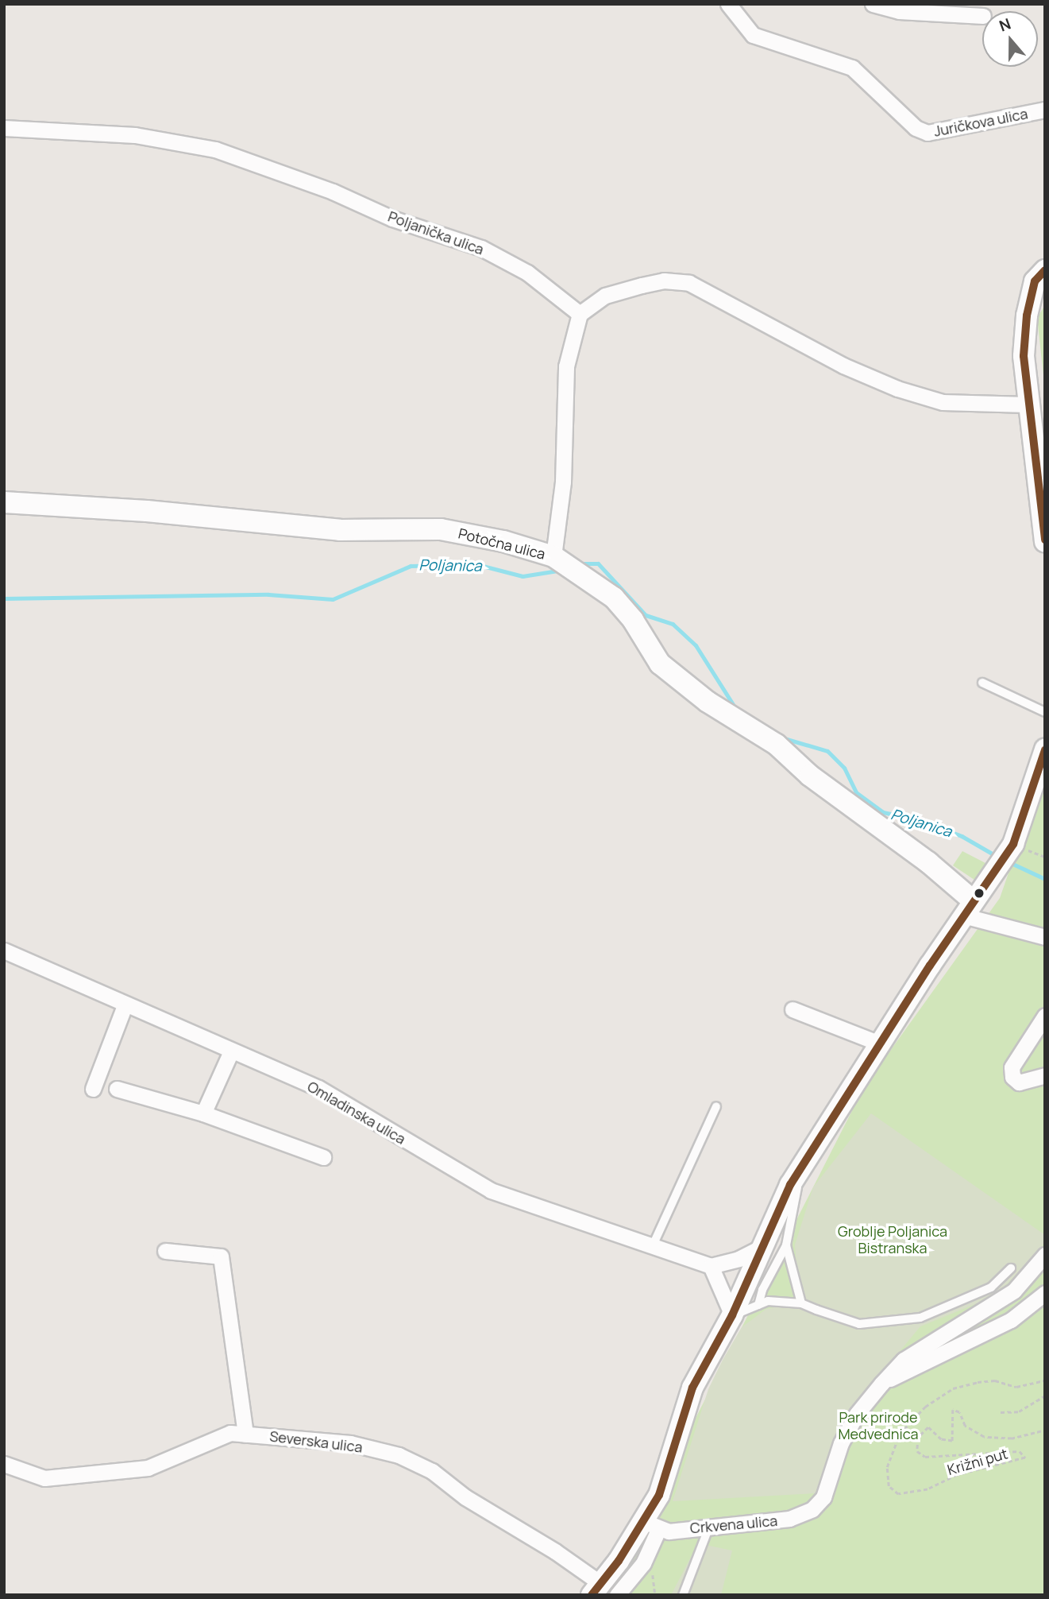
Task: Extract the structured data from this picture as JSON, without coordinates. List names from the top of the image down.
{
  "streets": {
    "main road": ["Potočna ulica"],
    "street": [
      "Juričkova ulica",
      "Poljanička ulica",
      "Omladinska ulica",
      "Severska ulica",
      "Crkvena ulica"
    ],
    "path": ["Križni put"]
  },
  "water": ["Poljanica"],
  "parks": ["Groblje Poljanica Bistranska", "Park prirode Medvednica"],
  "north": "top"
}
